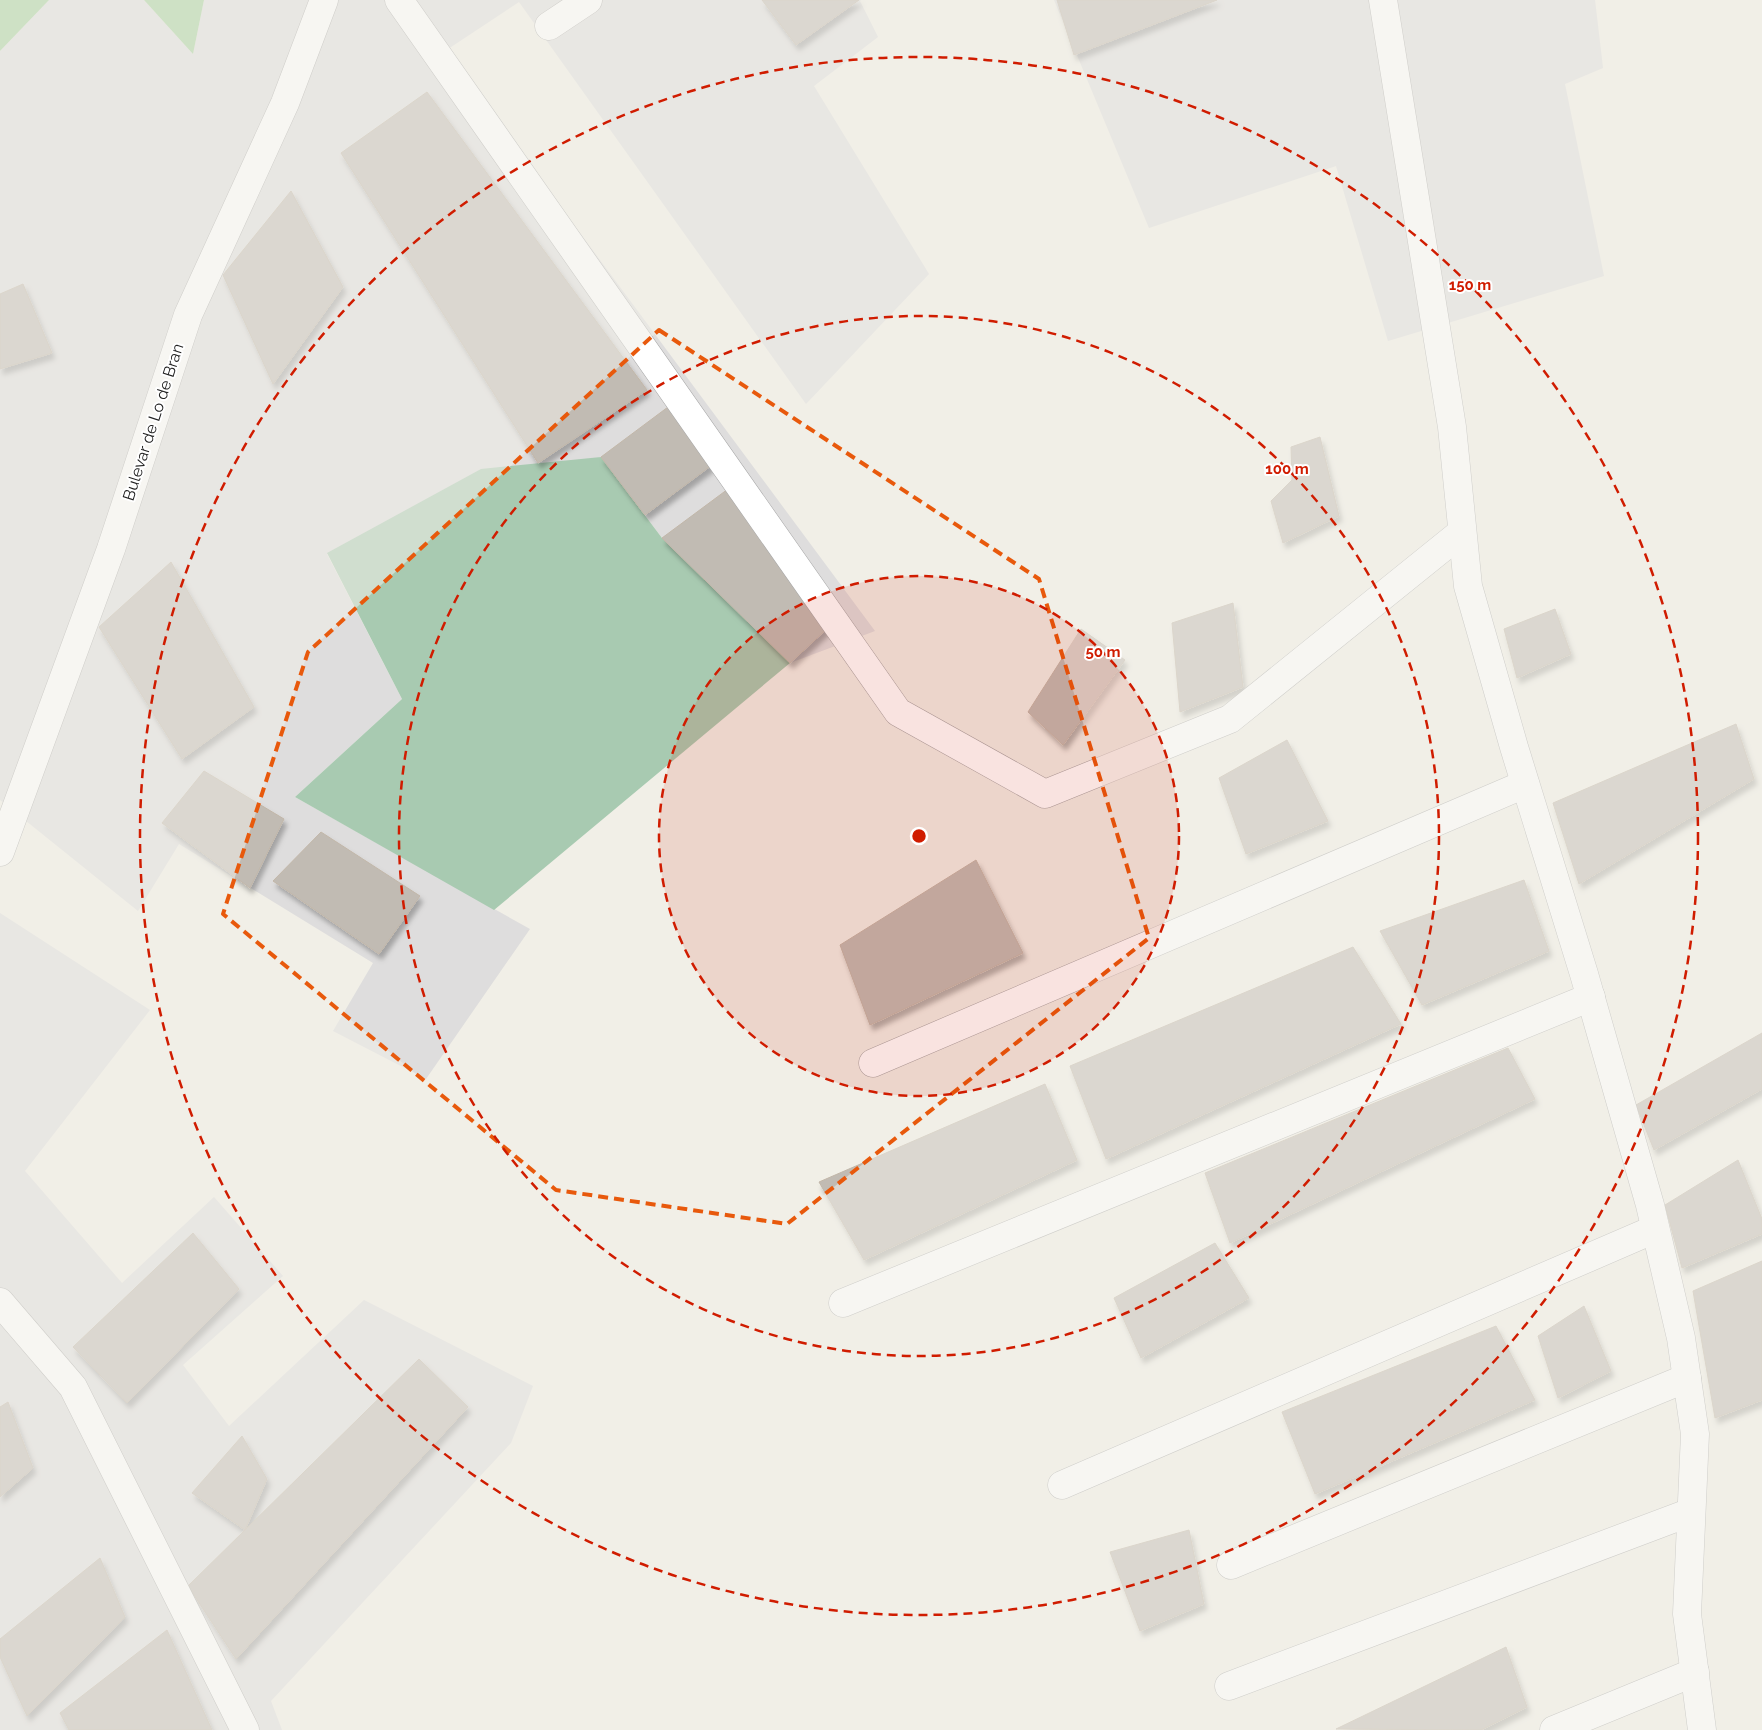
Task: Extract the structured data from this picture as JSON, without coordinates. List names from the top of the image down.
{
  "streets": {
    "street": ["Bulevar de Lo de Bran"]
  },
  "rings": ["150 m", "100 m", "50 m"]
}
